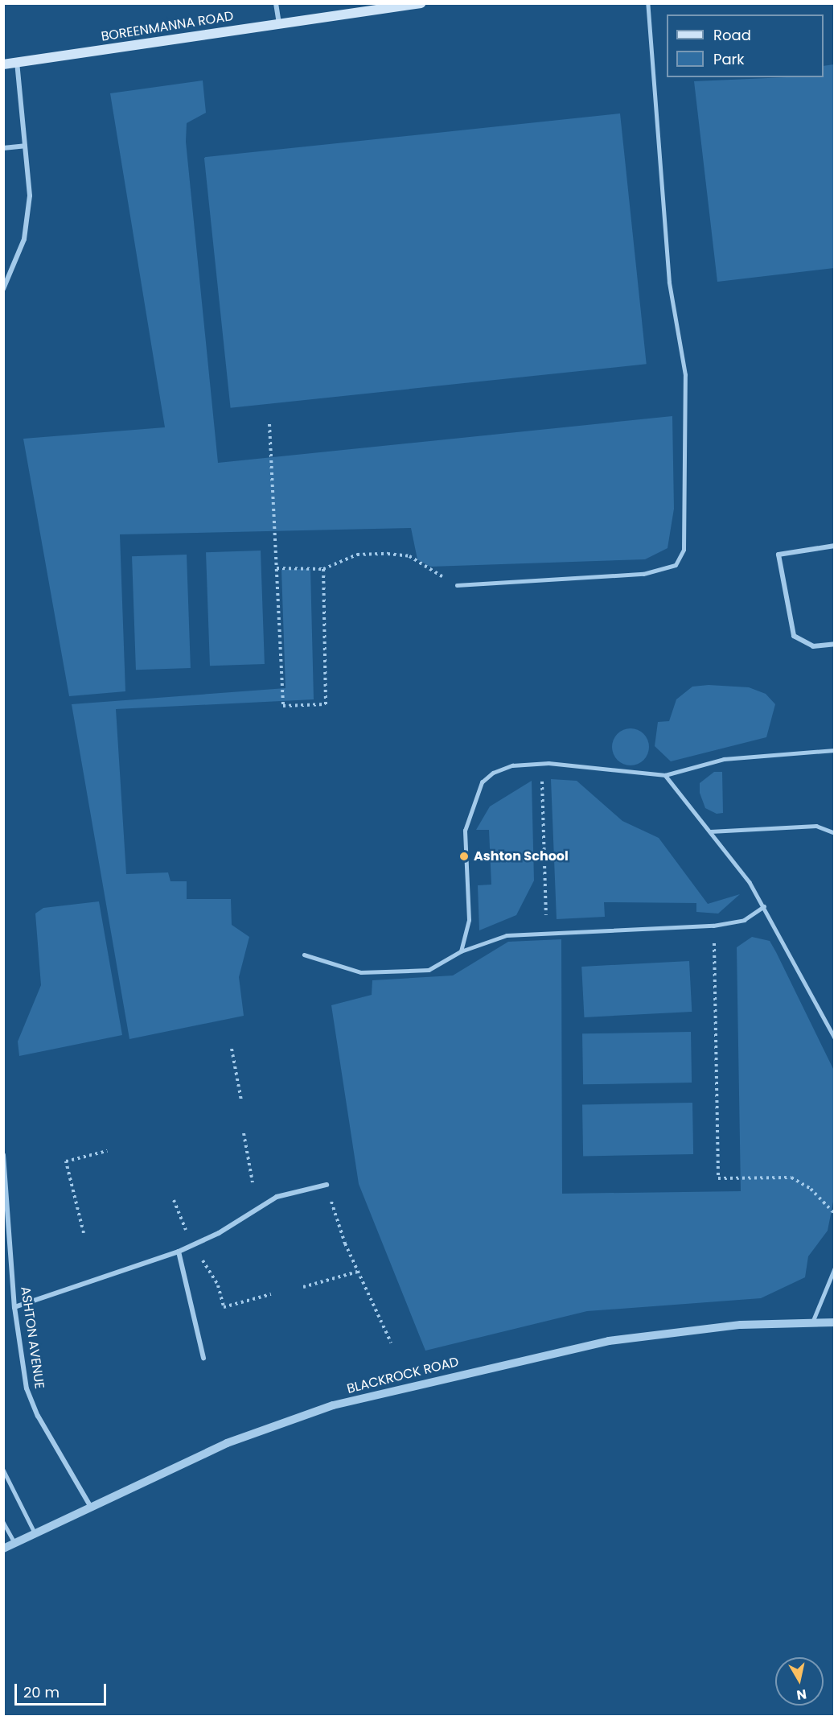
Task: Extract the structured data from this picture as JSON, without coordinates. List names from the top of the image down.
{
  "streets": {
    "main road": ["BOREENMANNA ROAD"],
    "street": ["ASHTON AVENUE", "BLACKROCK ROAD"]
  },
  "crossings": [
    ["ASHTON AVENUE", "BLACKROCK ROAD"]
  ],
  "places": ["Ashton School"],
  "legend": ["Road", "Park"],
  "scale_bar": "20 m",
  "north": "bottom"
}
